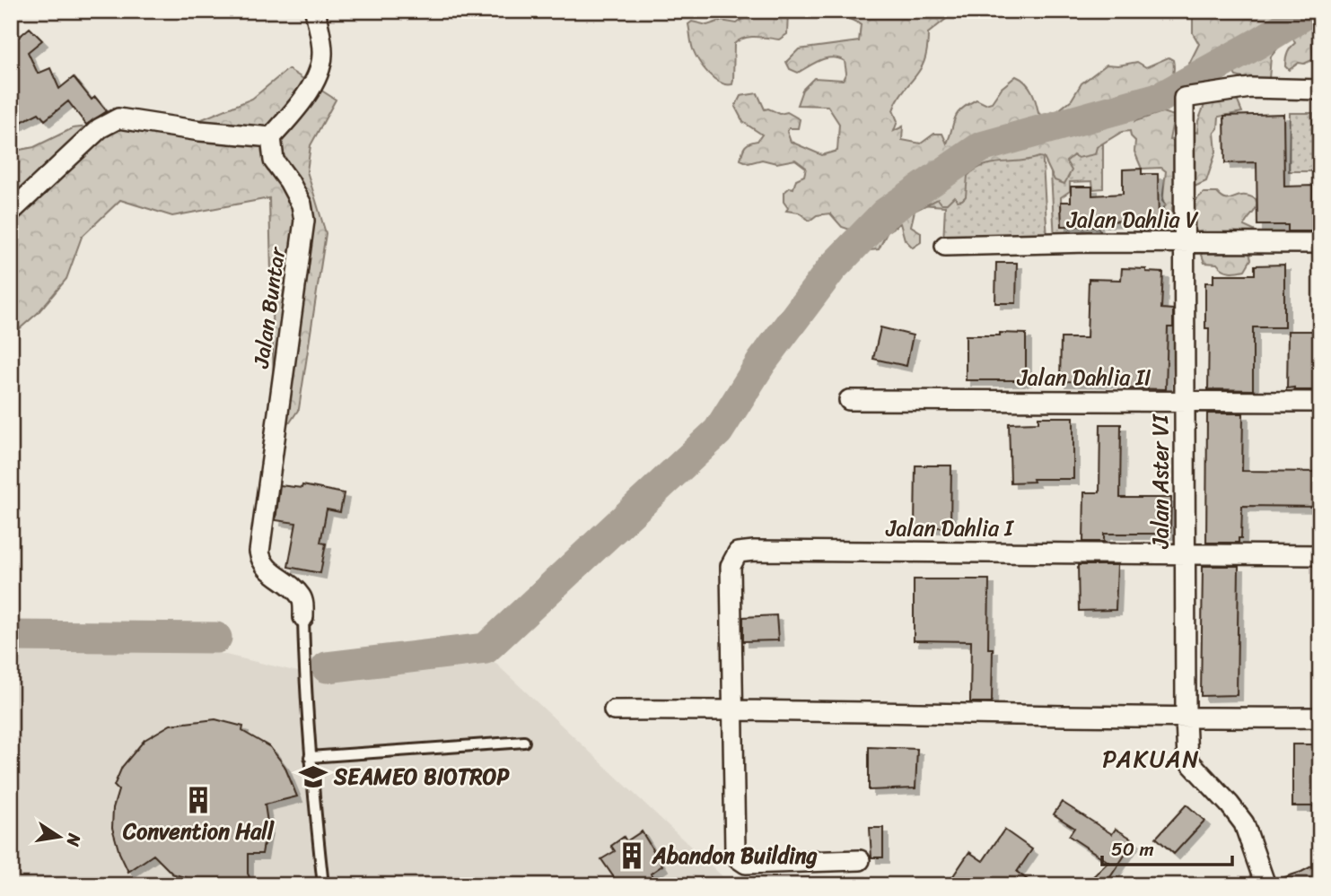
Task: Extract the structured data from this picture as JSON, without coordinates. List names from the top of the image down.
{
  "streets": {
    "street": [
      "Jalan Dahlia V",
      "Jalan Buntar",
      "Jalan Dahlia II",
      "Jalan Aster VI",
      "Jalan Dahlia I"
    ]
  },
  "crossings": [
    ["Jalan Dahlia V", "Jalan Aster VI"],
    ["Jalan Dahlia II", "Jalan Aster VI"],
    ["Jalan Aster VI", "Jalan Dahlia I"]
  ],
  "districts": ["PAKUAN"],
  "places": {
    "school or university": ["SEAMEO BIOTROP"],
    "building": ["Convention Hall", "Abandon Building"]
  },
  "scale_bar": "50 m",
  "north": "right"
}
